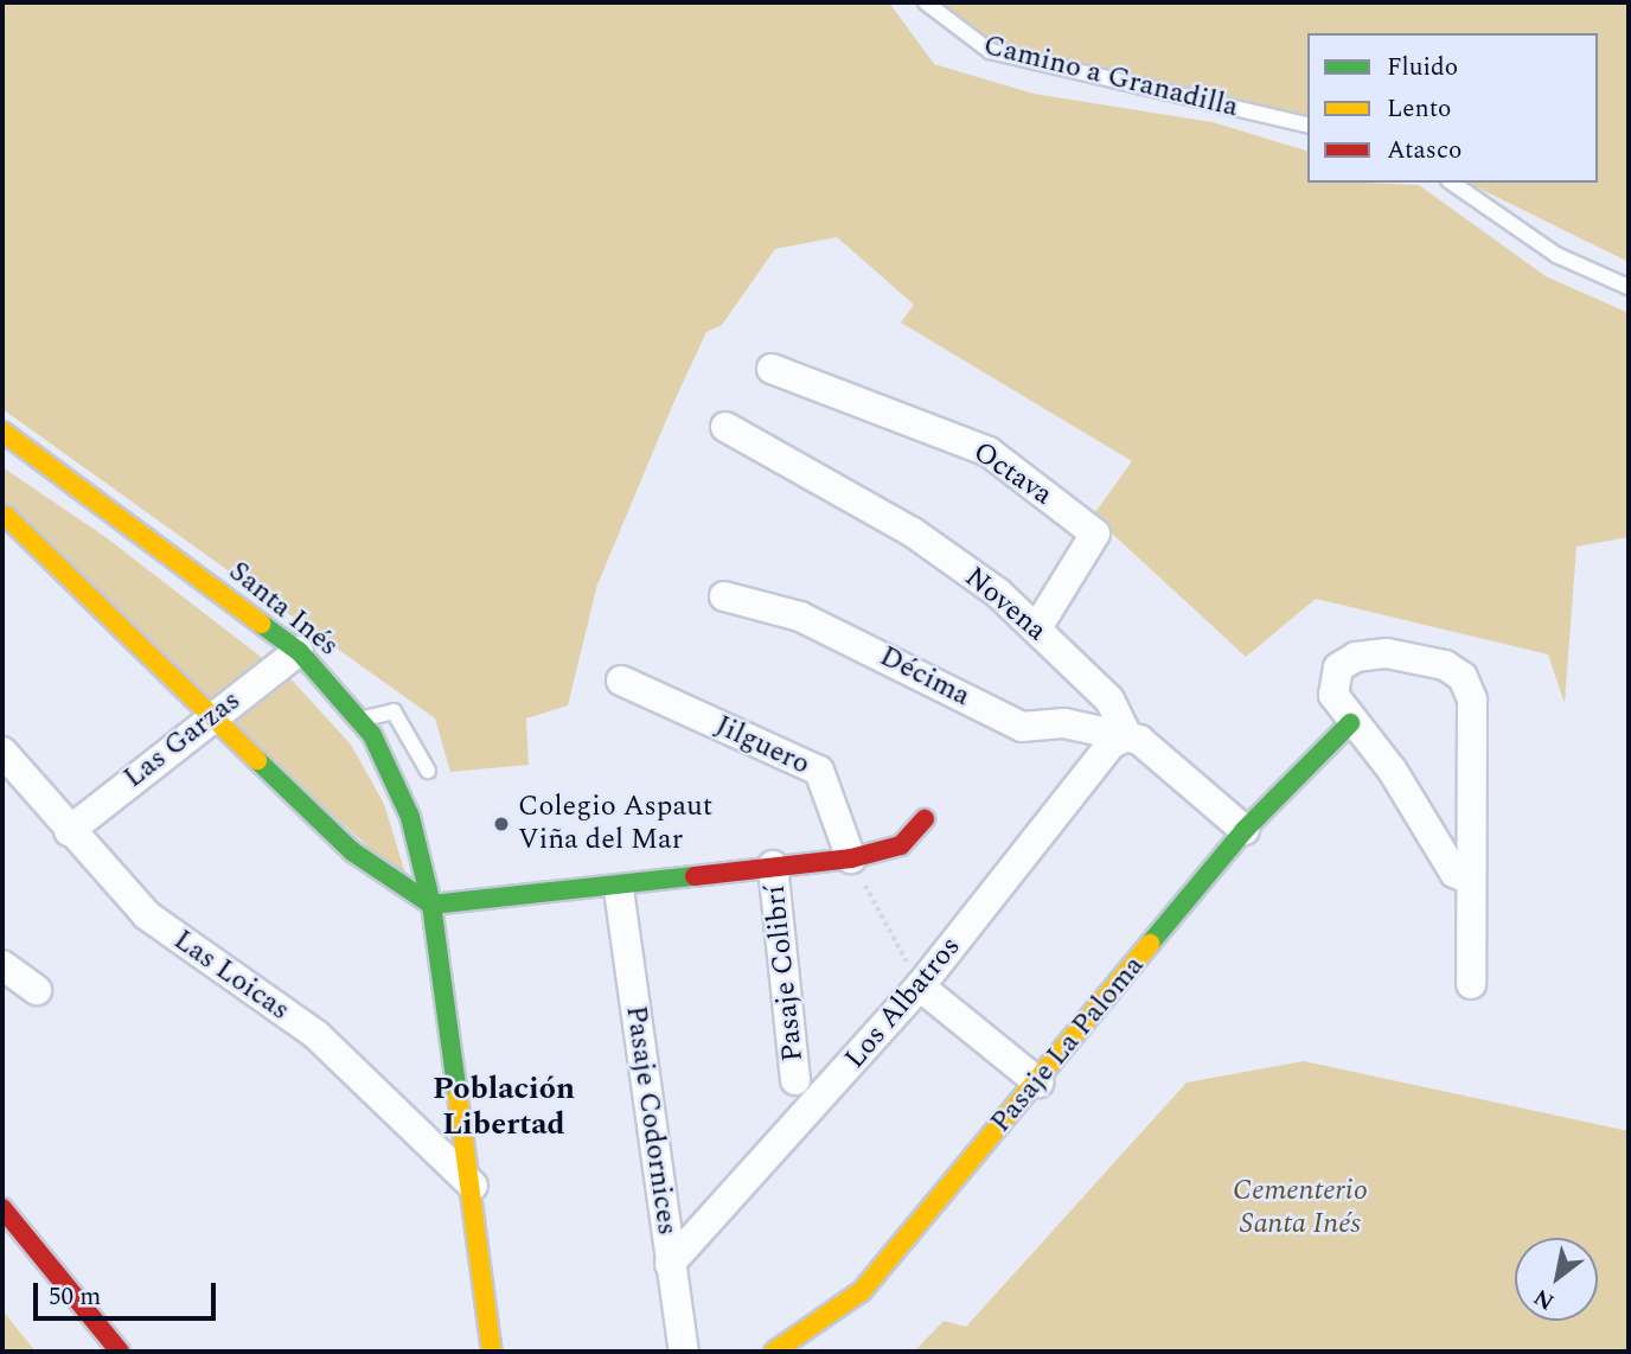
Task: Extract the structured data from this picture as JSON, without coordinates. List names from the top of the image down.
{
  "streets": {
    "street": [
      "Octava",
      "Novena",
      "Santa Inés",
      "Décima",
      "Las Garzas",
      "Jilguero",
      "Pasaje Colibrí",
      "Las Loicas",
      "Los Albatros",
      "Pasaje La Paloma",
      "Pasaje Codornices"
    ],
    "lane": ["Camino a Granadilla"]
  },
  "crossings": [
    ["Octava", "Novena"],
    ["Novena", "Décima"],
    ["Novena", "Los Albatros"],
    ["Novena", "Pasaje La Paloma"],
    ["Santa Inés", "Las Garzas"],
    ["Santa Inés", "Las Loicas"],
    ["Décima", "Los Albatros"],
    ["Las Garzas", "Las Loicas"],
    ["Los Albatros", "Pasaje Codornices"]
  ],
  "districts": ["Población Libertad"],
  "parks": ["Cementerio Santa Inés"],
  "places": ["Colegio Aspaut Viña del Mar"],
  "legend": ["Fluido", "Lento", "Atasco"],
  "scale_bar": "50 m",
  "north": "bottom left"
}
